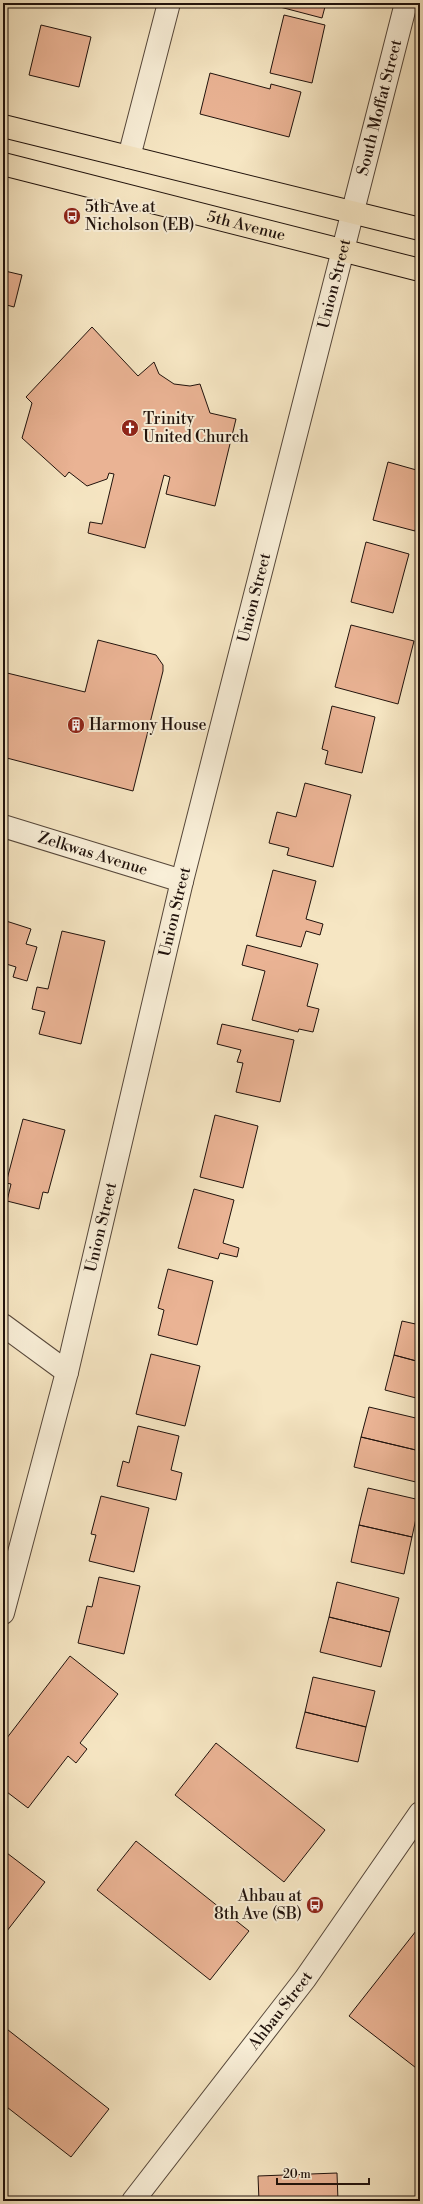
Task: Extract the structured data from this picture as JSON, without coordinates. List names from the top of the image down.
{
  "streets": {
    "main road": ["5th Avenue"],
    "street": [
      "South Moffat Street",
      "Union Street",
      "Zelkwas Avenue",
      "Ahbau Street"
    ]
  },
  "crossings": [
    ["South Moffat Street", "Union Street"],
    ["5th Avenue", "Union Street"],
    ["Union Street", "Zelkwas Avenue"]
  ],
  "places": {
    "bus stop": ["5th Ave at Nicholson (EB)", "Ahbau at 8th Ave (SB)"],
    "church": ["Trinity United Church"],
    "building": ["Harmony House"]
  },
  "scale_bar": "20 m"
}
